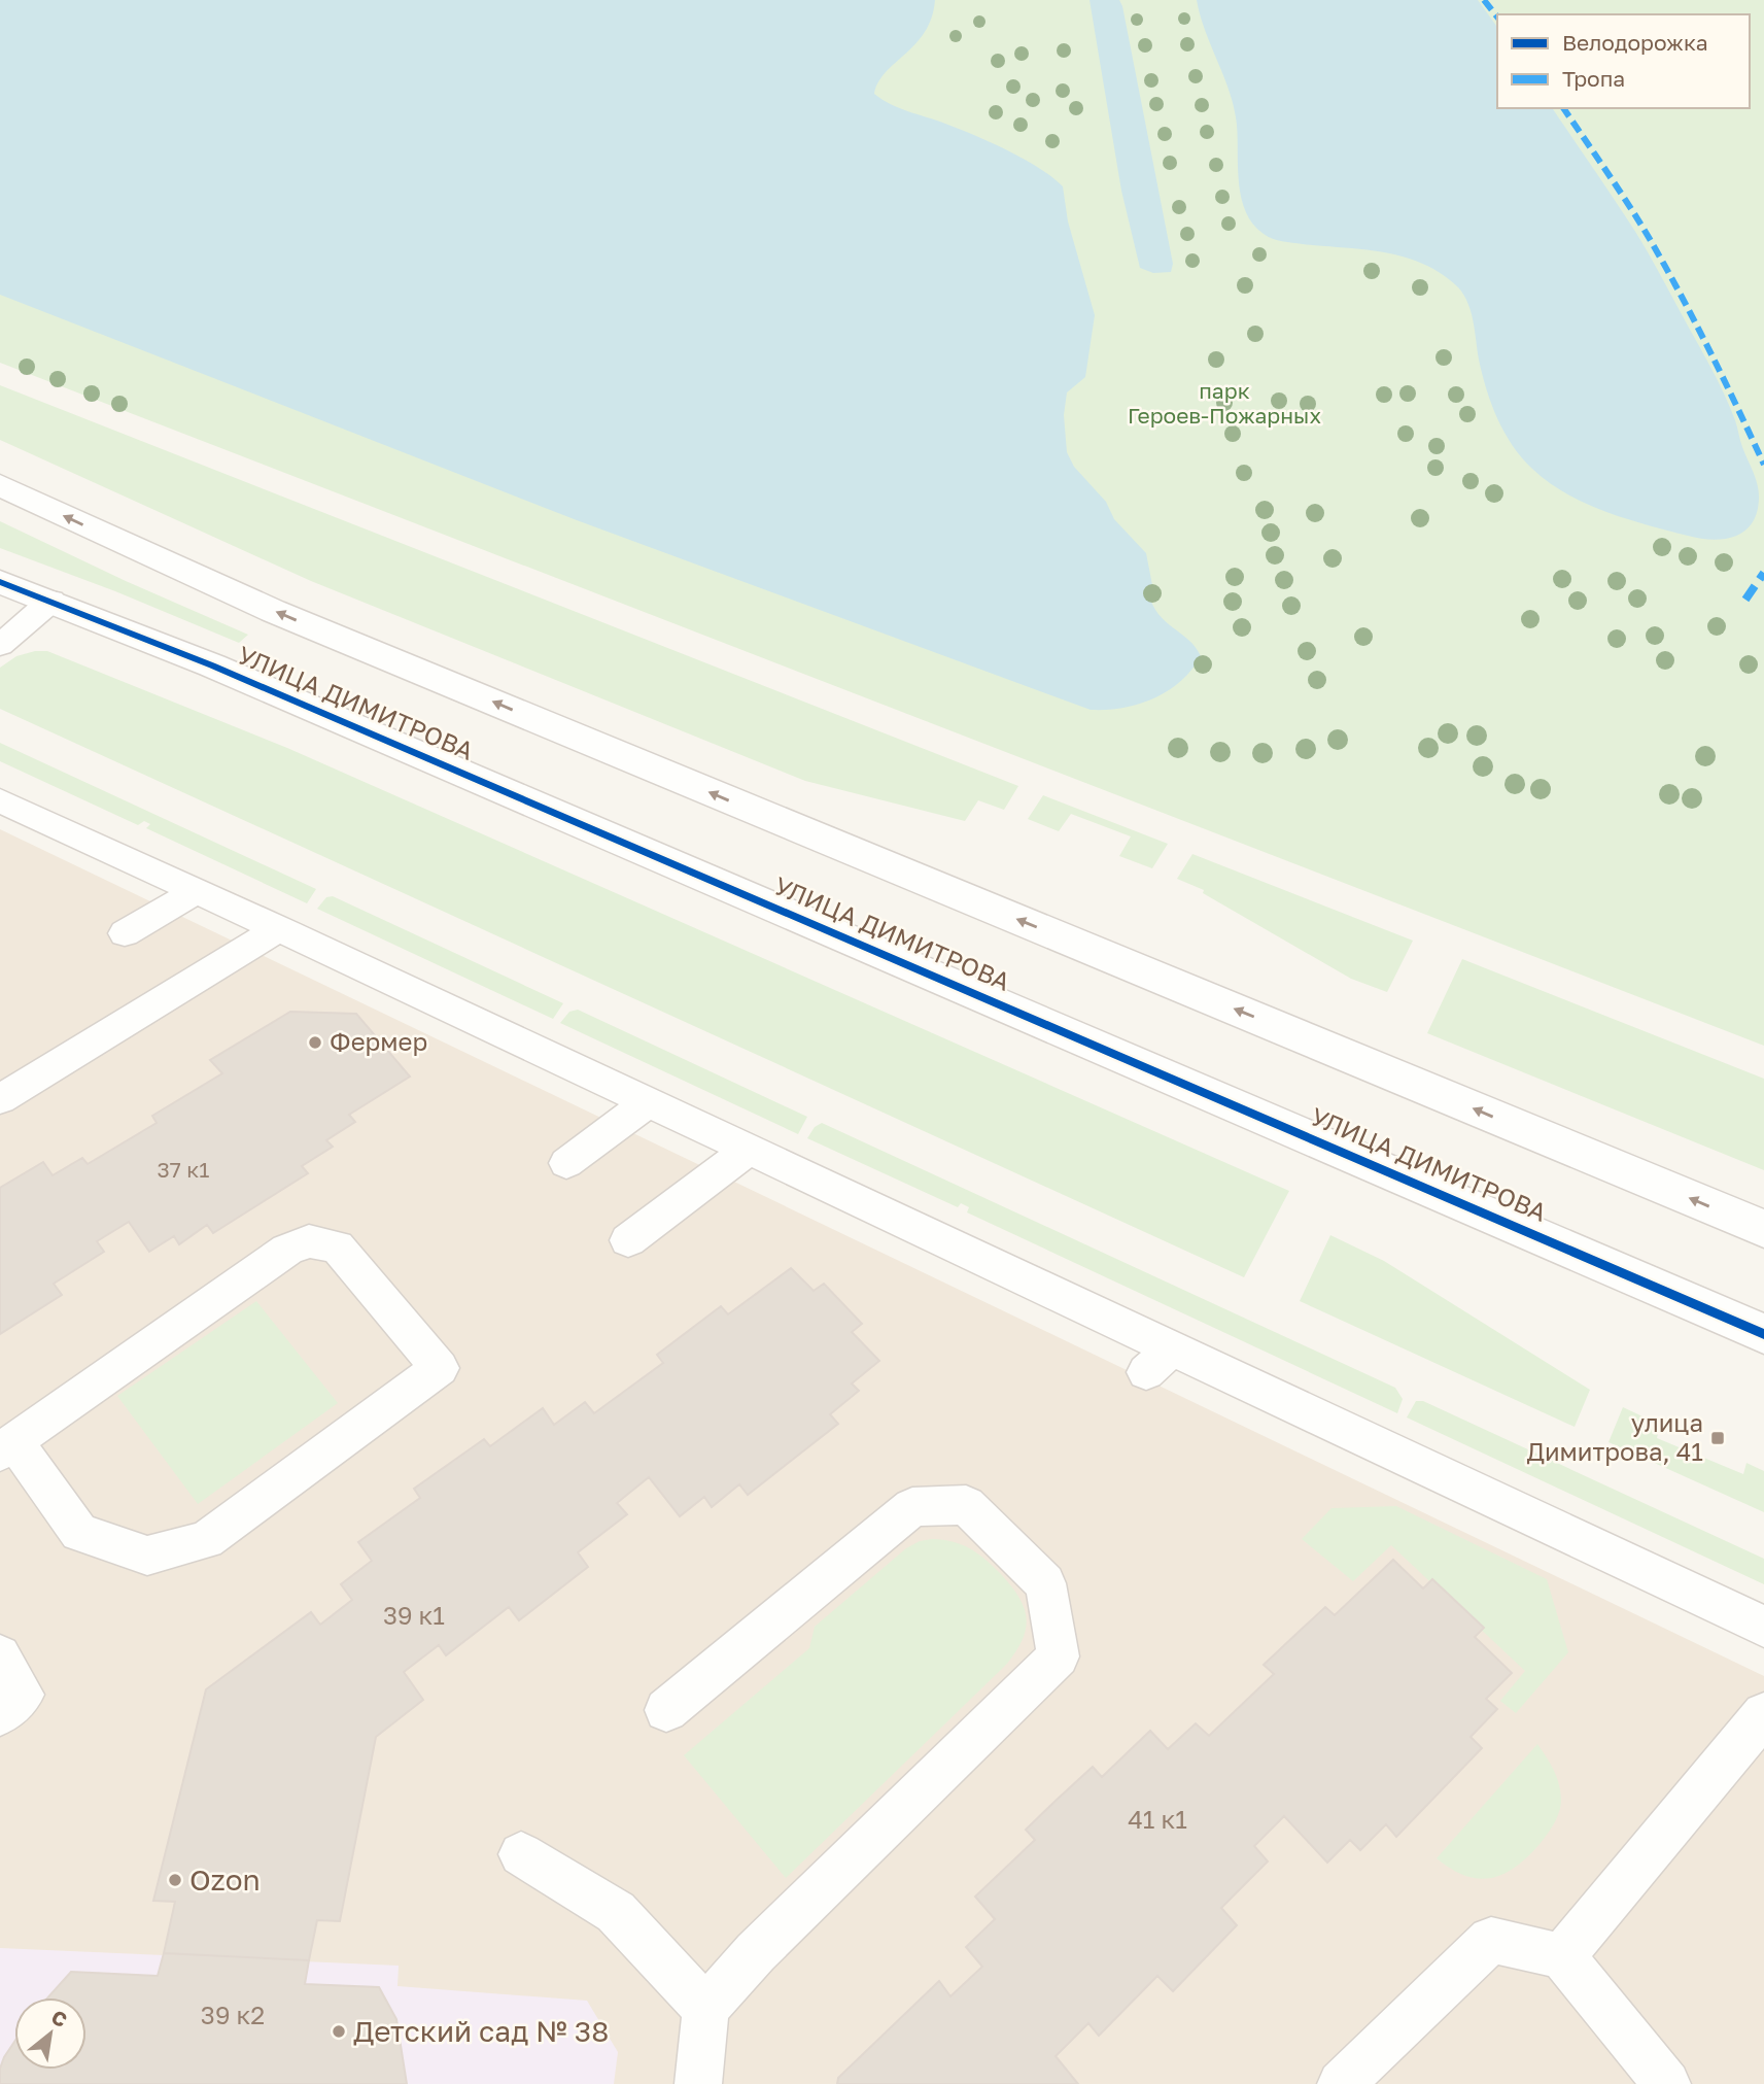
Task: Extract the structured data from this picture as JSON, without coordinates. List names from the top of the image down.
{
  "streets": {
    "street": ["УЛИЦА ДИМИТРОВА"]
  },
  "parks": ["парк Героев-Пожарных"],
  "places": {
    "other": ["Фермер", "Ozon", "Детский сад № 38"],
    "transit": ["улица Димитрова, 41"]
  },
  "house_numbers": [
    "37 к1",
    "39 к1",
    "41 к1",
    "39 к2"
  ],
  "legend": ["Велодорожка", "Тропа"],
  "north": "top right"
}
